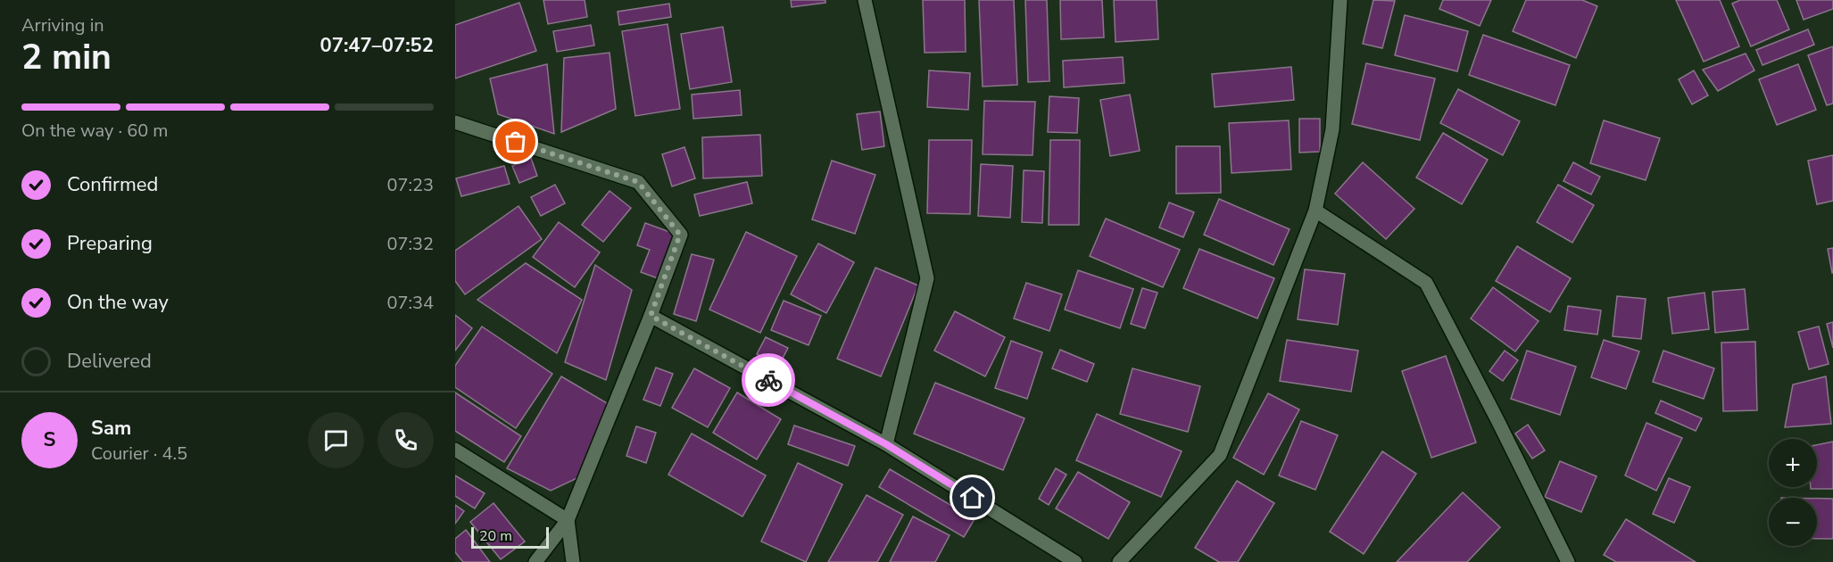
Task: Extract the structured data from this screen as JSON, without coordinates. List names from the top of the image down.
{
  "scale_bar": "20 m",
  "page": {
    "heading": ["2 min", "Arriving in", "07:47–07:52"],
    "panel": ["Sam", "Courier · 4.5"],
    "bar": "On the way · 60 m",
    "list": [
      ["Confirmed", "07:23"],
      ["Preparing", "07:32"],
      ["On the way", "07:34"],
      "Delivered"
    ],
    "round": "S",
    "map_buttons": ["+", "−"],
    "scale": "20 m"
  }
}
